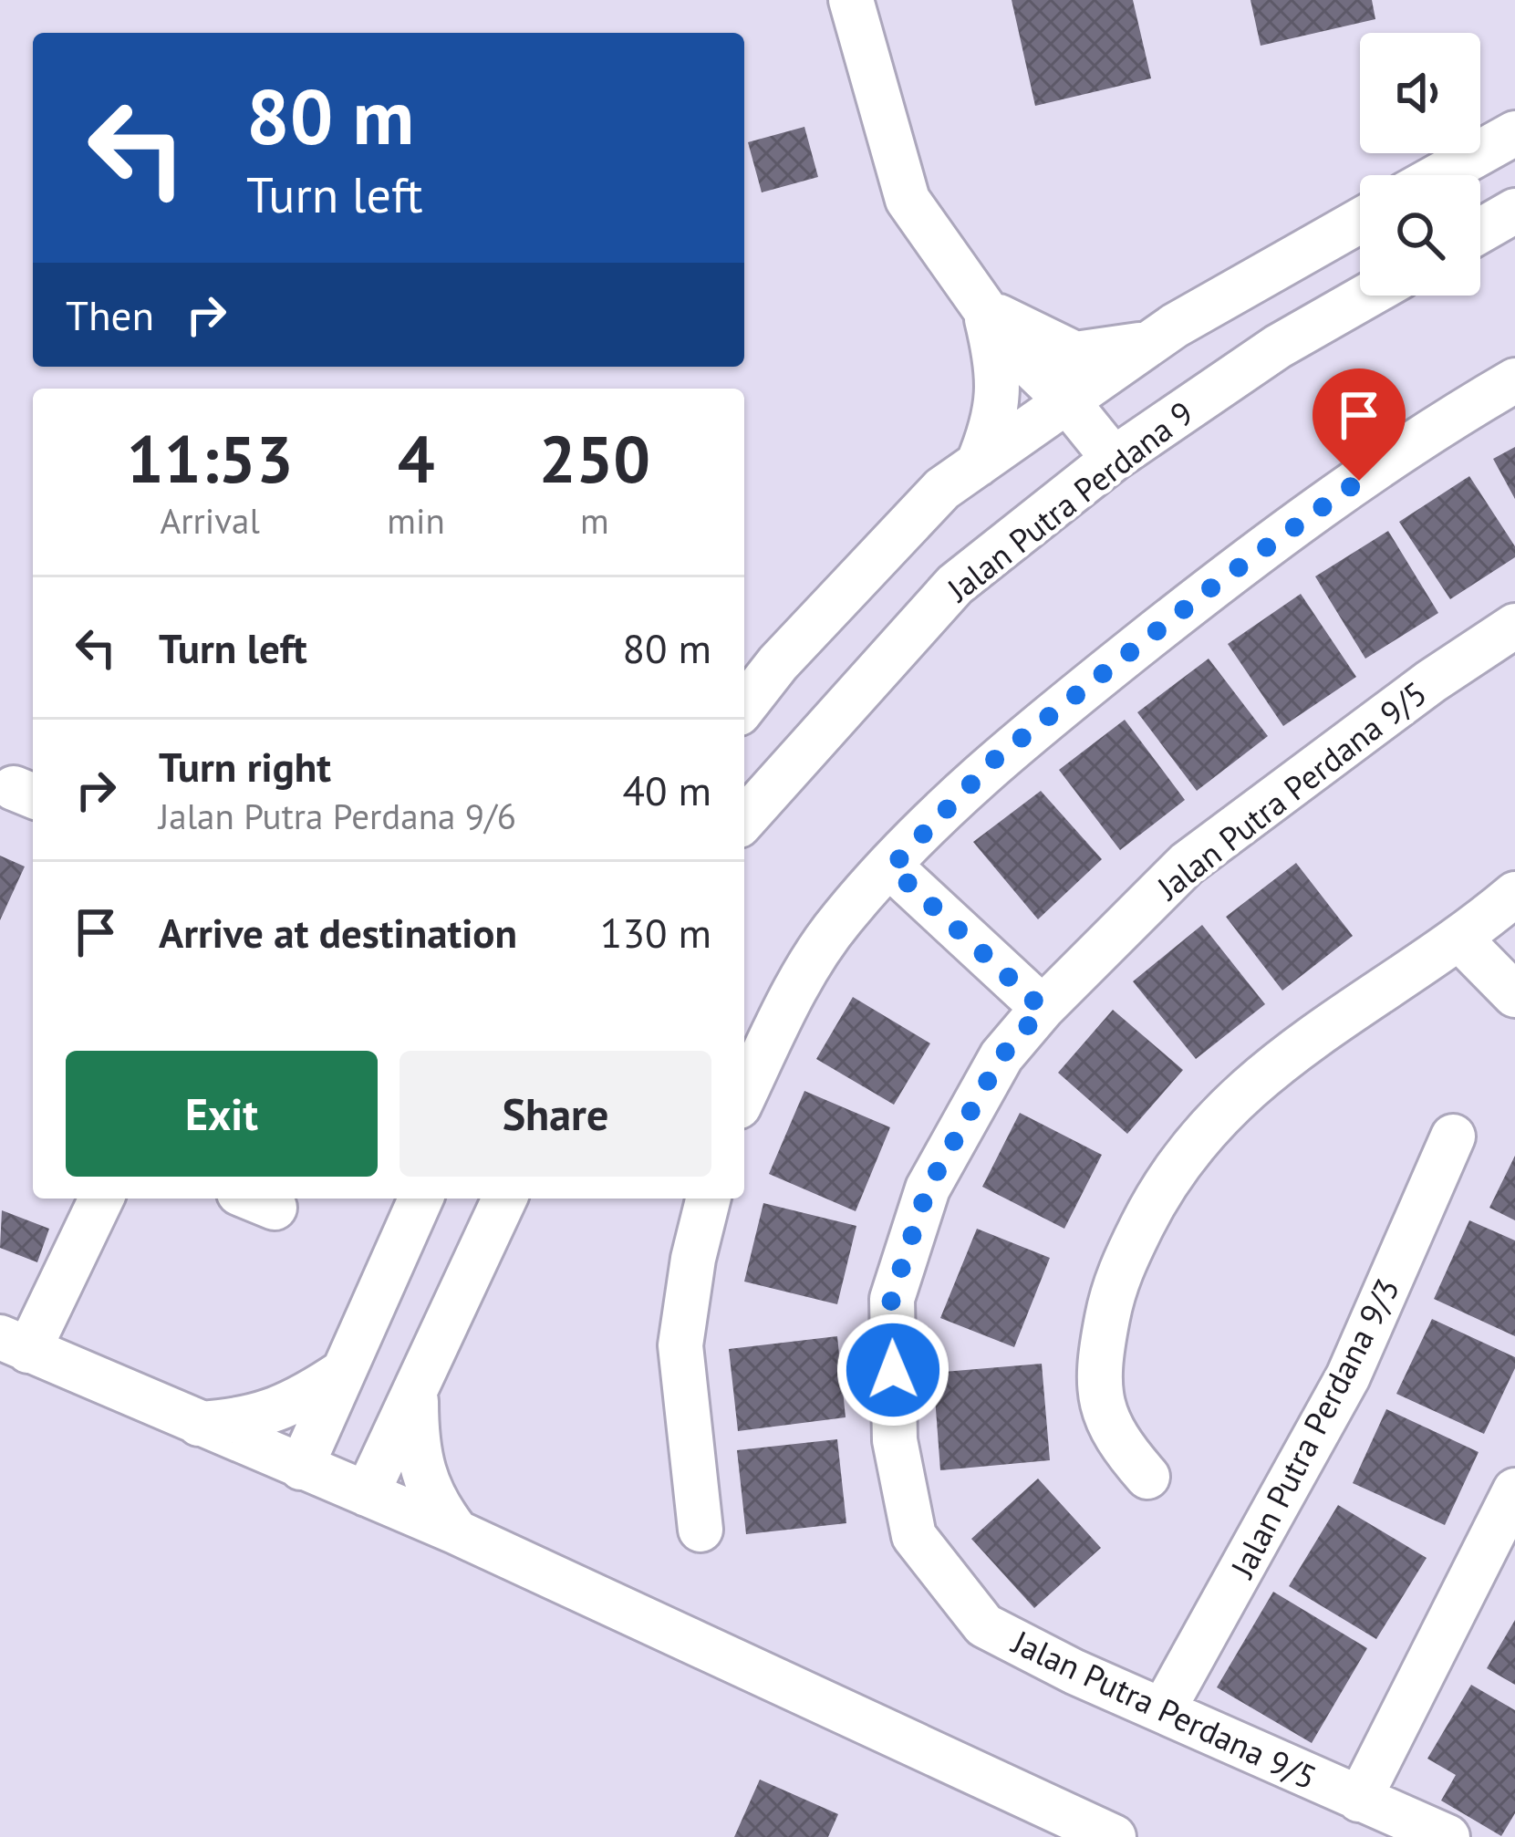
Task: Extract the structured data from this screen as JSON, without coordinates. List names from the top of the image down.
{
  "streets": {
    "street": ["Jalan Putra Perdana 9", "Jalan Putra Perdana 9/5", "Jalan Putra Perdana 9/3"]
  },
  "crossings": [
    ["Jalan Putra Perdana 9/5", "Jalan Putra Perdana 9/3"]
  ],
  "page": {
    "turn": ["80 m", "Turn left"],
    "then": "Then",
    "eta": [
      "11:53",
      "Arrival",
      "4",
      "min",
      "250",
      "m"
    ],
    "list": [
      {
        "name": "Turn left",
        "value": "80 m"
      },
      {
        "name": "Turn right",
        "note": "Jalan Putra Perdana 9/6",
        "value": "40 m"
      },
      {
        "name": "Arrive at destination",
        "value": "130 m"
      }
    ],
    "buttons": ["Exit", "Share"]
  }
}
